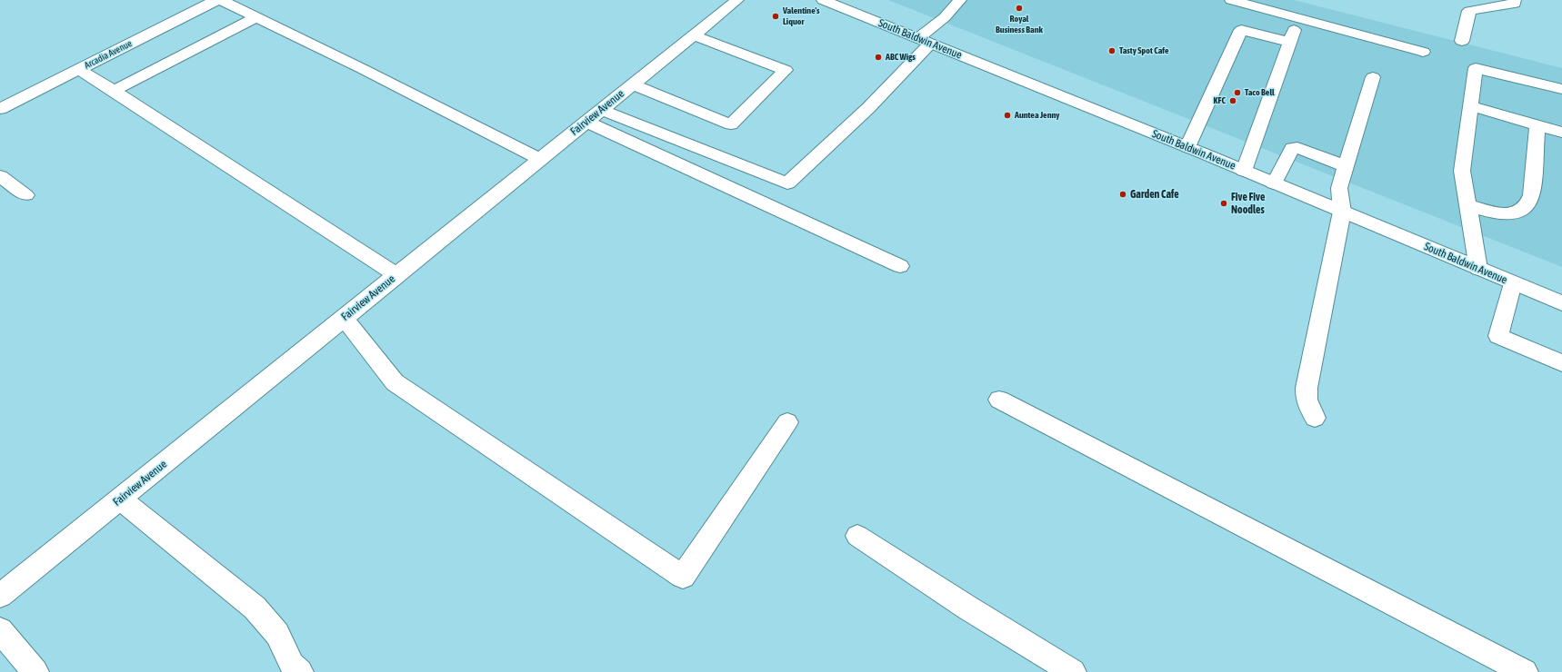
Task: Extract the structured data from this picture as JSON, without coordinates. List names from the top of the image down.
{
  "streets": {
    "street": ["South Baldwin Avenue", "Arcadia Avenue", "Fairview Avenue"]
  },
  "places": [
    "Royal Business Bank",
    "Valentine's Liquor",
    "Tasty Spot Cafe",
    "ABC Wigs",
    "Taco Bell",
    "KFC",
    "Auntea Jenny",
    "Garden Cafe",
    "Five Five Noodles"
  ]
}
